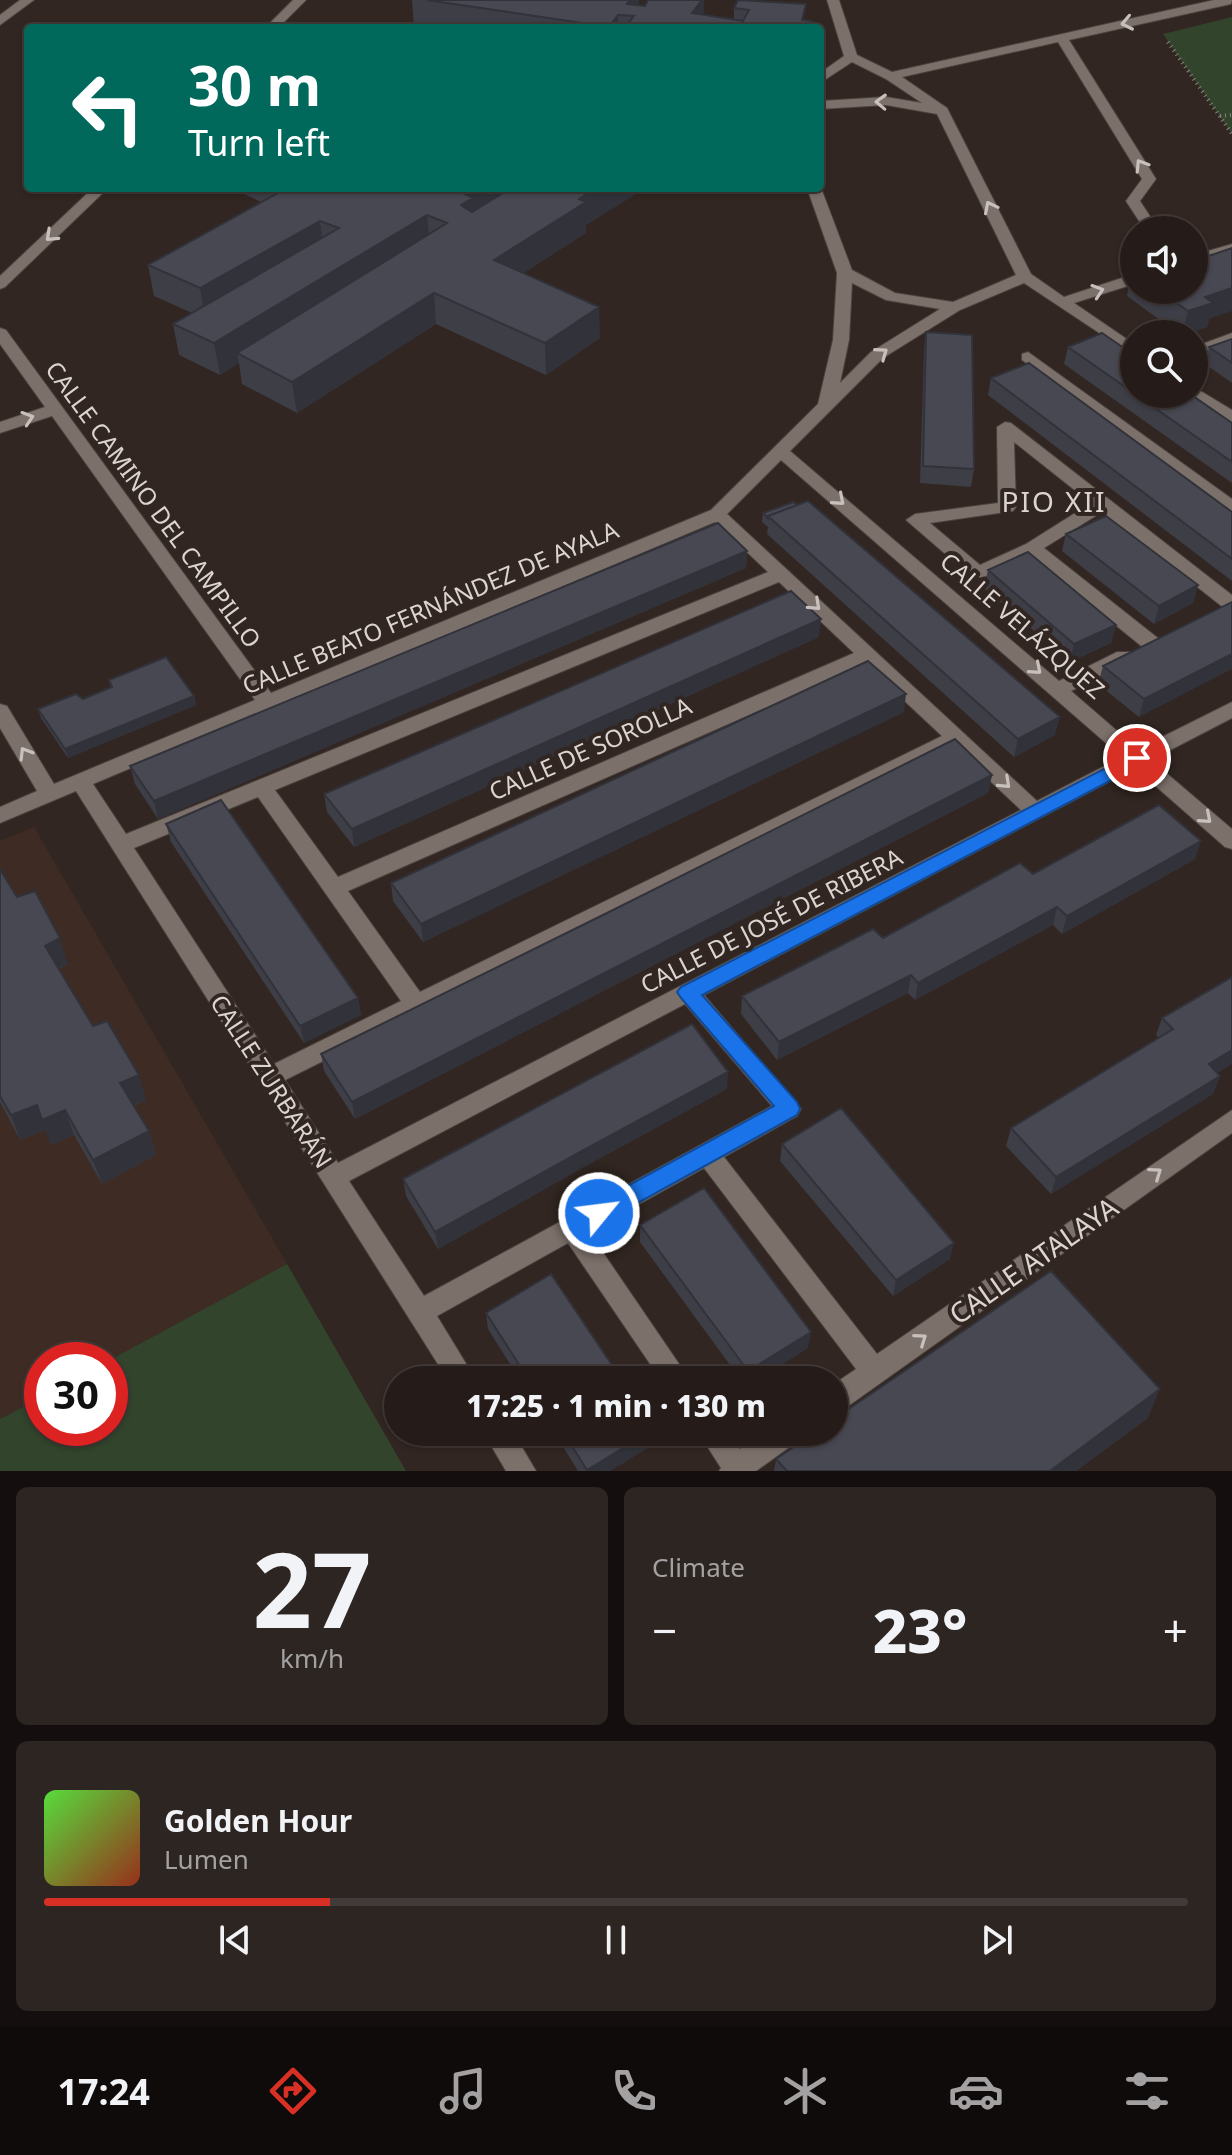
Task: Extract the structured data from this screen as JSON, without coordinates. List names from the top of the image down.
{
  "streets": {
    "street": [
      "CALLE CAMINO DEL CAMPILLO",
      "CALLE BEATO FERNÁNDEZ DE AYALA",
      "CALLE VELÁZQUEZ",
      "CALLE DE SOROLLA",
      "CALLE DE JOSÉ DE RIBERA",
      "CALLE ZURBARÁN",
      "CALLE ATALAYA"
    ]
  },
  "crossings": [
    ["CALLE CAMINO DEL CAMPILLO", "CALLE BEATO FERNÁNDEZ DE AYALA"],
    ["CALLE BEATO FERNÁNDEZ DE AYALA", "CALLE VELÁZQUEZ"],
    ["CALLE BEATO FERNÁNDEZ DE AYALA", "CALLE ZURBARÁN"],
    ["CALLE VELÁZQUEZ", "CALLE DE JOSÉ DE RIBERA"],
    ["CALLE DE JOSÉ DE RIBERA", "CALLE ZURBARÁN"]
  ],
  "one_way": ["CALLE ATALAYA"],
  "districts": ["PIO XII"],
  "page": {
    "turn": ["30 m", "Turn left"],
    "limit": "30",
    "trip": "17:25 · 1 min · 130 m",
    "tile": [
      ["27", "km/h"],
      "Climate"
    ],
    "heat": ["−", "23°", "+"],
    "song": ["Golden Hour", "Lumen"],
    "tabs": "17:24"
  }
}
